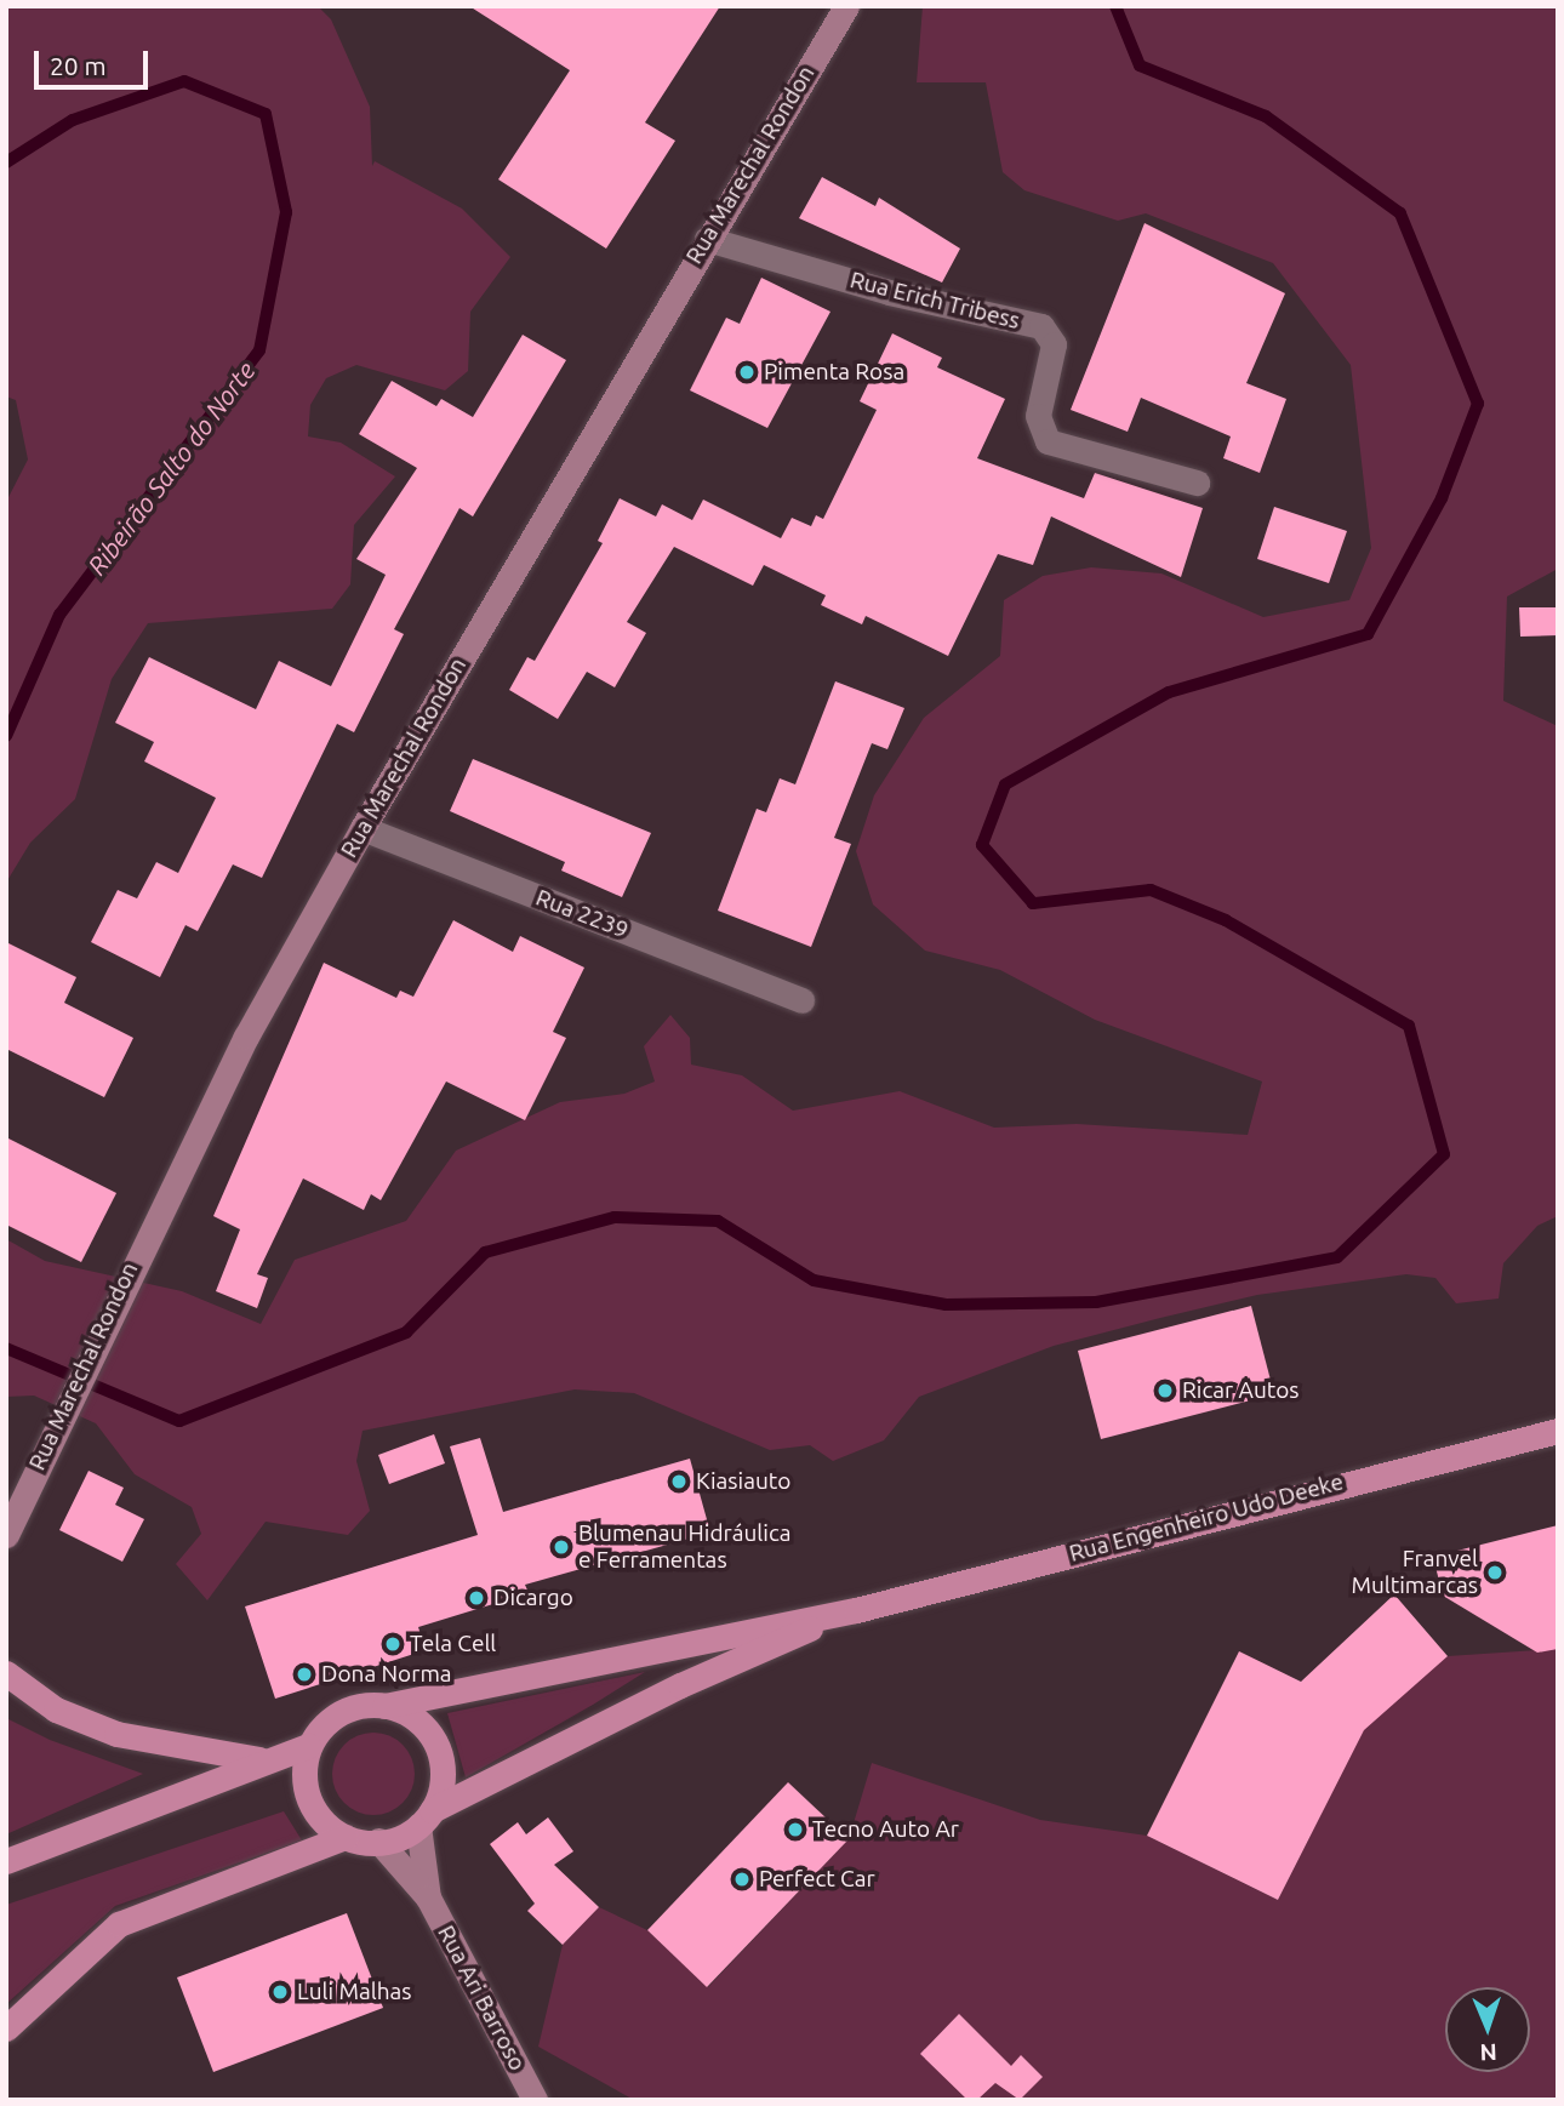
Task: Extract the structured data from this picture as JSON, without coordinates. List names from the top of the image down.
{
  "streets": {
    "main road": ["Rua Marechal Rondon", "Rua Engenheiro Udo Deeke", "Rua Ari Barroso"],
    "street": ["Rua Erich Tribess", "Rua 2239"]
  },
  "crossings": [
    ["Rua Marechal Rondon", "Rua Erich Tribess"],
    ["Rua Marechal Rondon", "Rua 2239"],
    ["Rua Engenheiro Udo Deeke", "Rua Ari Barroso"]
  ],
  "water": ["Ribeirão Salto do Norte"],
  "places": [
    "Pimenta Rosa",
    "Ricar Autos",
    "Kiasiauto",
    "Blumenau Hidráulica e Ferramentas",
    "Franvel Multimarcas",
    "Dicargo",
    "Tela Cell",
    "Dona Norma",
    "Tecno Auto Ar",
    "Perfect Car",
    "Luli Malhas"
  ],
  "scale_bar": "20 m",
  "north": "bottom"
}
